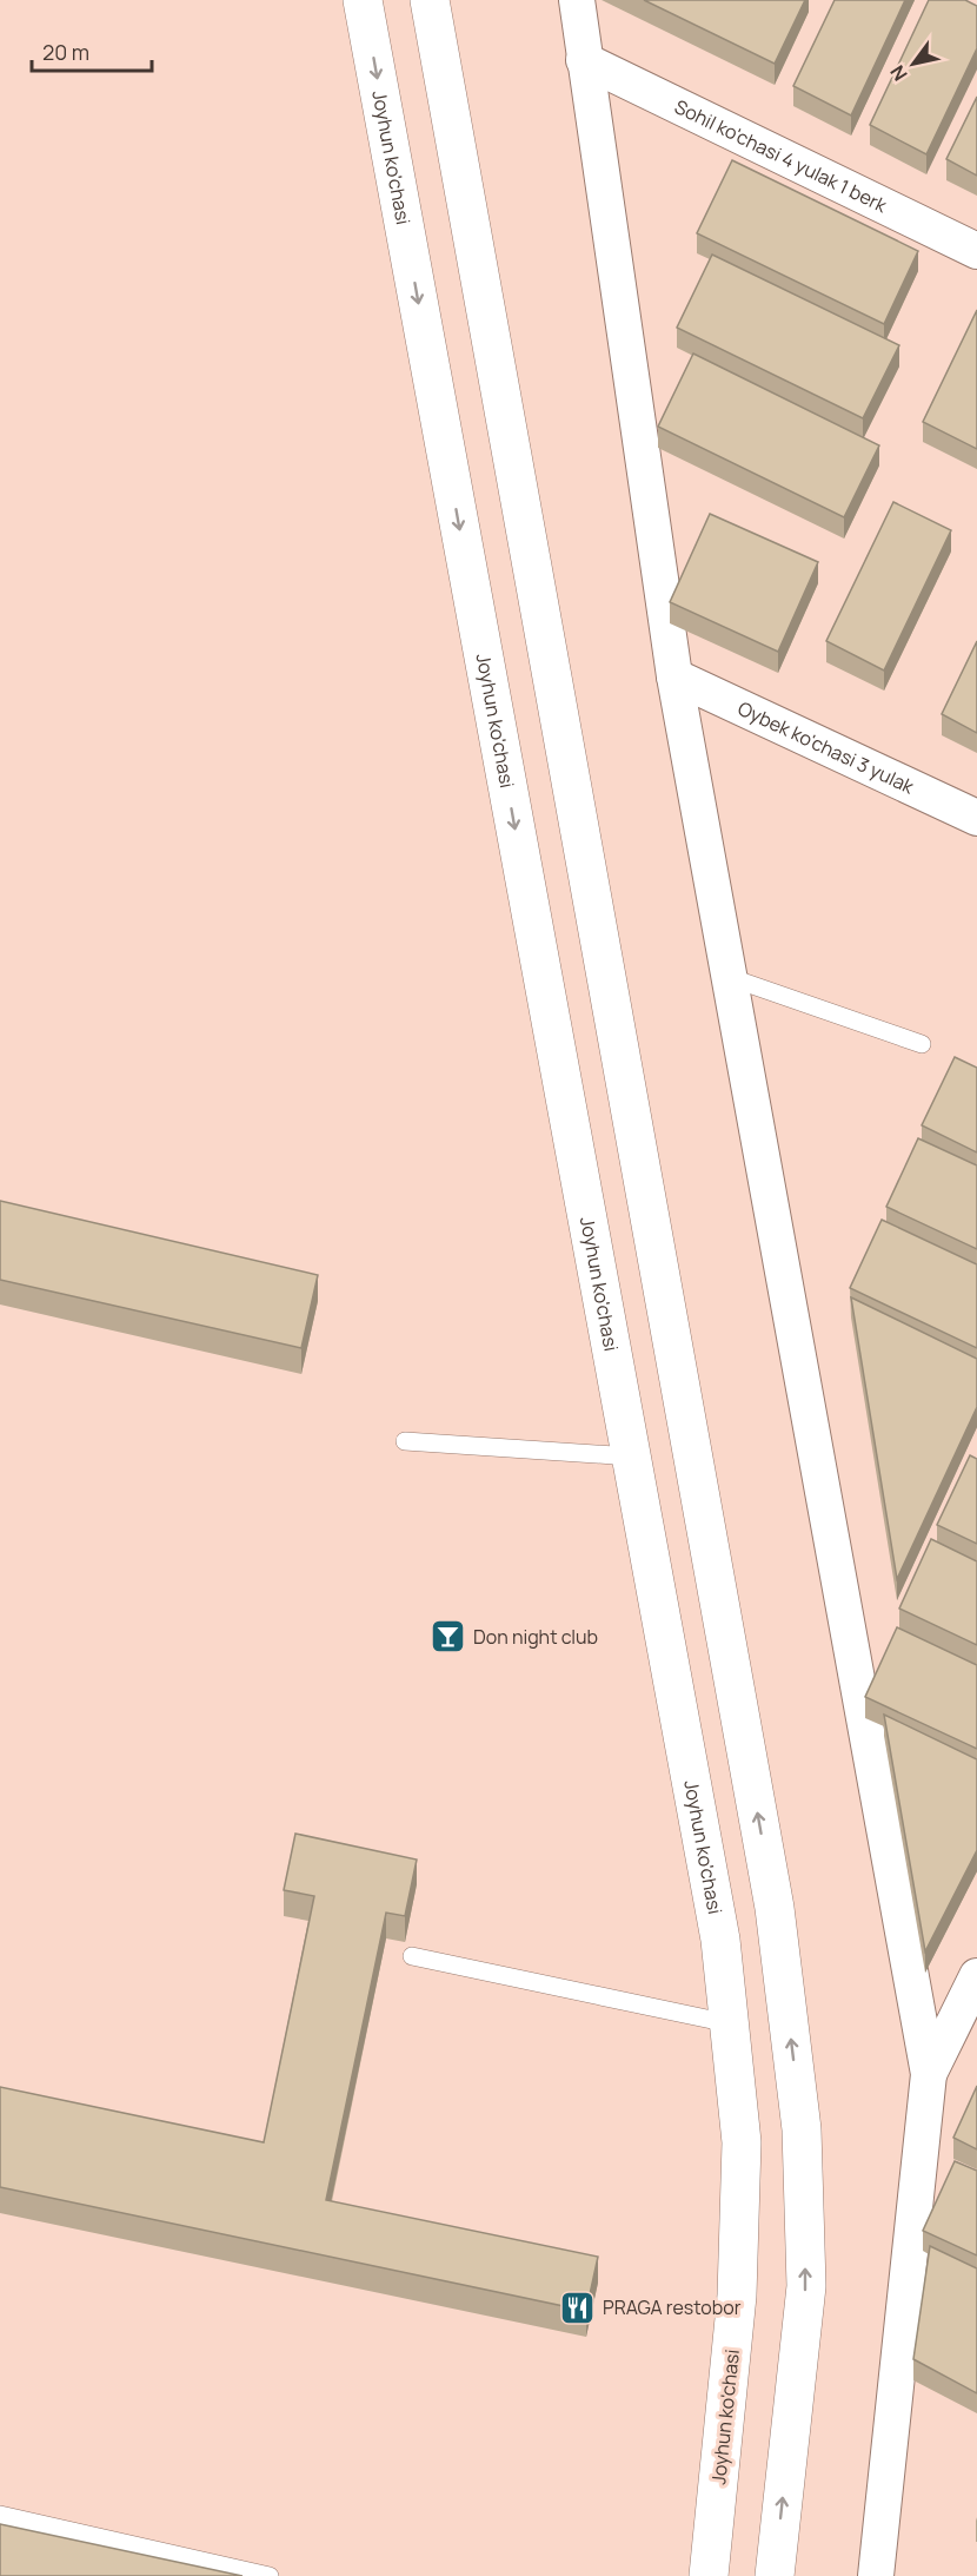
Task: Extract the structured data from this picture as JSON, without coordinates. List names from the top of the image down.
{
  "streets": {
    "main road": ["Joyhun ko'chasi"],
    "street": ["Sohil ko'chasi 4 yulak 1 berk", "Oybek ko'chasi 3 yulak"]
  },
  "places": {
    "bar": ["Don night club"],
    "restaurant": ["PRAGA restobor"]
  },
  "scale_bar": "20 m",
  "north": "bottom left"
}
